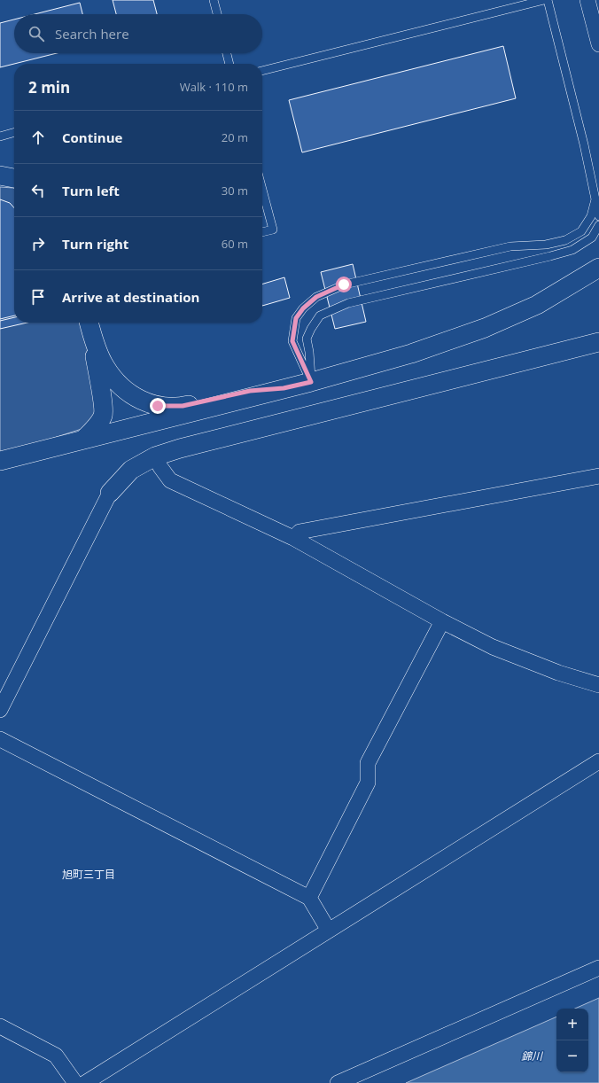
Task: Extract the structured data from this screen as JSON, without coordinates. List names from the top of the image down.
{
  "districts": ["旭町三丁目"],
  "water": ["錦川"],
  "page": {
    "search": "Search here",
    "heading": ["2 min", "Walk · 110 m"],
    "list": [
      ["Continue", "20 m"],
      ["Turn left", "30 m"],
      ["Turn right", "60 m"],
      "Arrive at destination"
    ],
    "map_buttons": ["+", "−"]
  }
}
